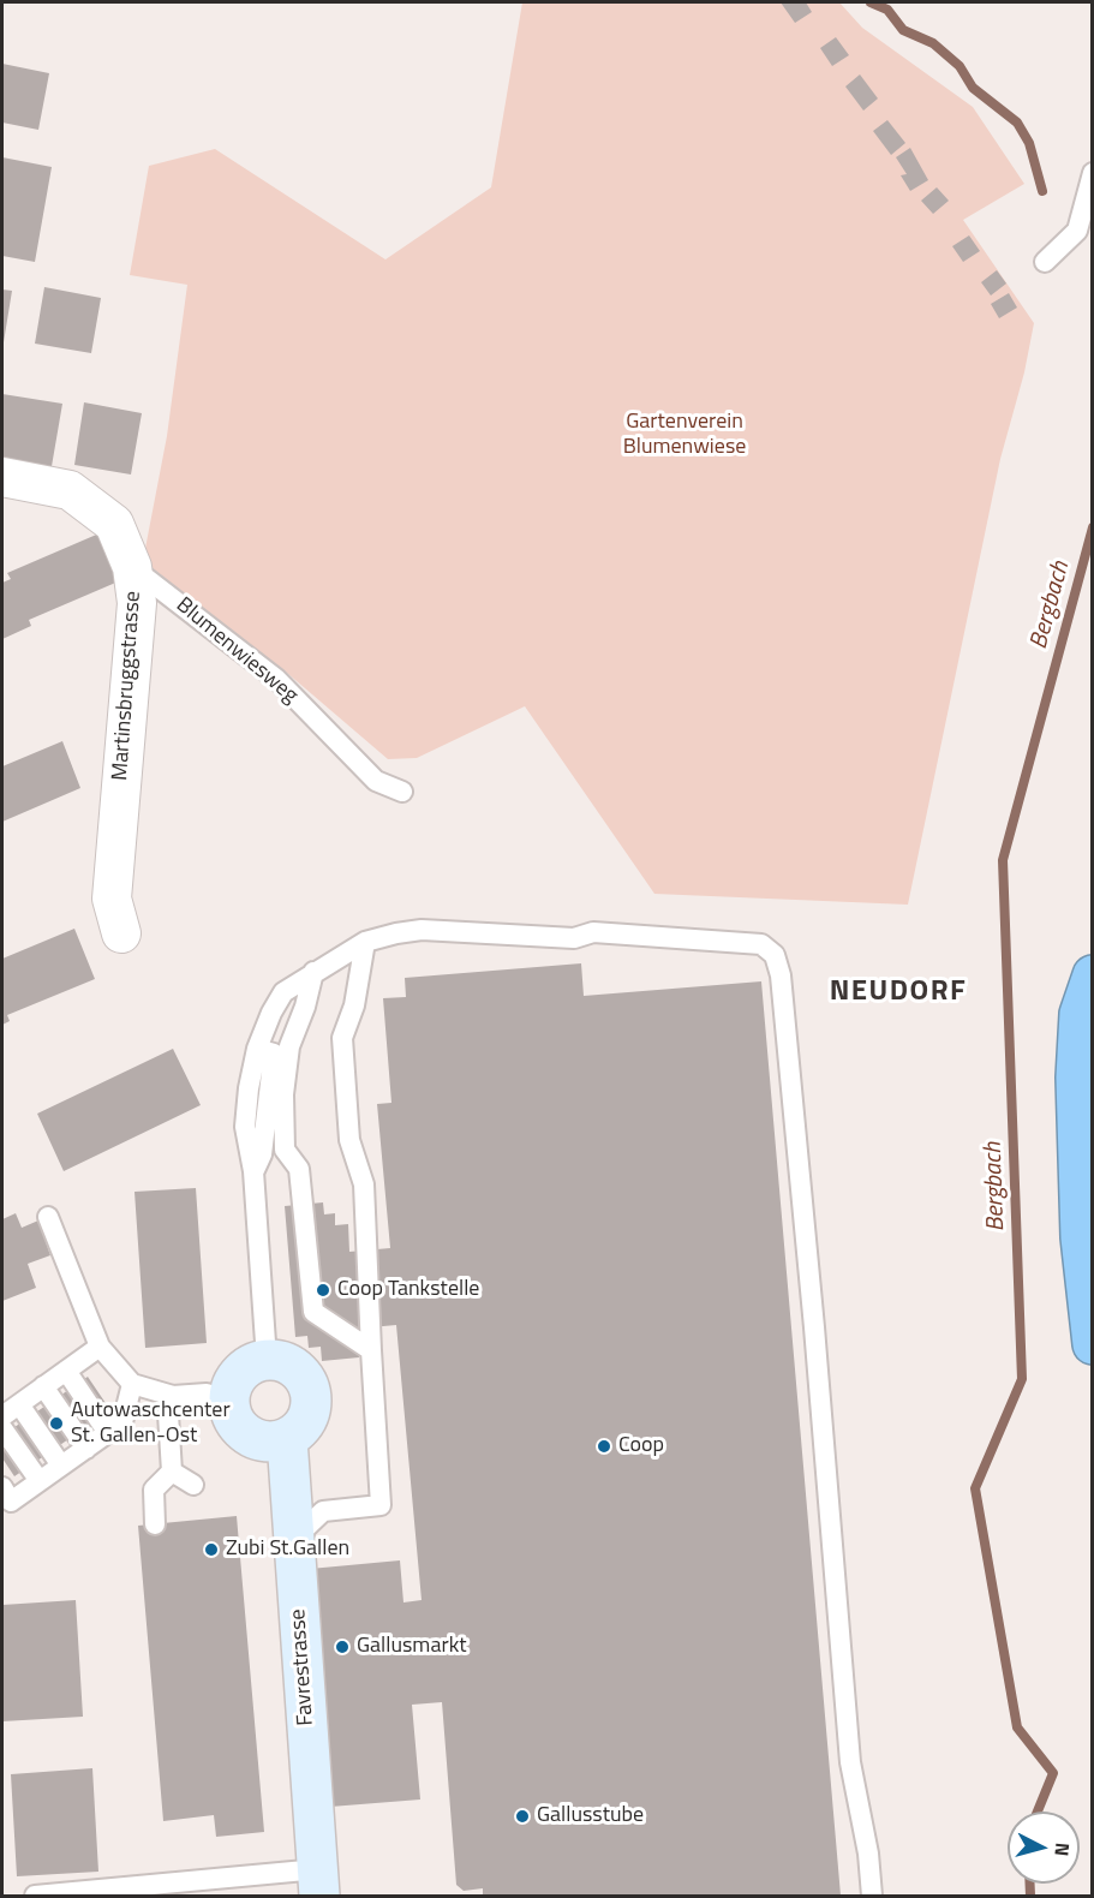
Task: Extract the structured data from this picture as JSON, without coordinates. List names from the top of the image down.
{
  "streets": {
    "street": ["Martinsbruggstrasse", "Favrestrasse"],
    "lane": ["Blumenwiesweg"]
  },
  "crossings": [
    ["Blumenwiesweg", "Martinsbruggstrasse"]
  ],
  "districts": ["NEUDORF"],
  "water": ["Bergbach"],
  "parks": ["Gartenverein Blumenwiese"],
  "places": [
    "Coop Tankstelle",
    "Autowaschcenter St. Gallen-Ost",
    "Coop",
    "Zubi St.Gallen",
    "Gallusmarkt",
    "Gallusstube"
  ],
  "north": "right"
}
